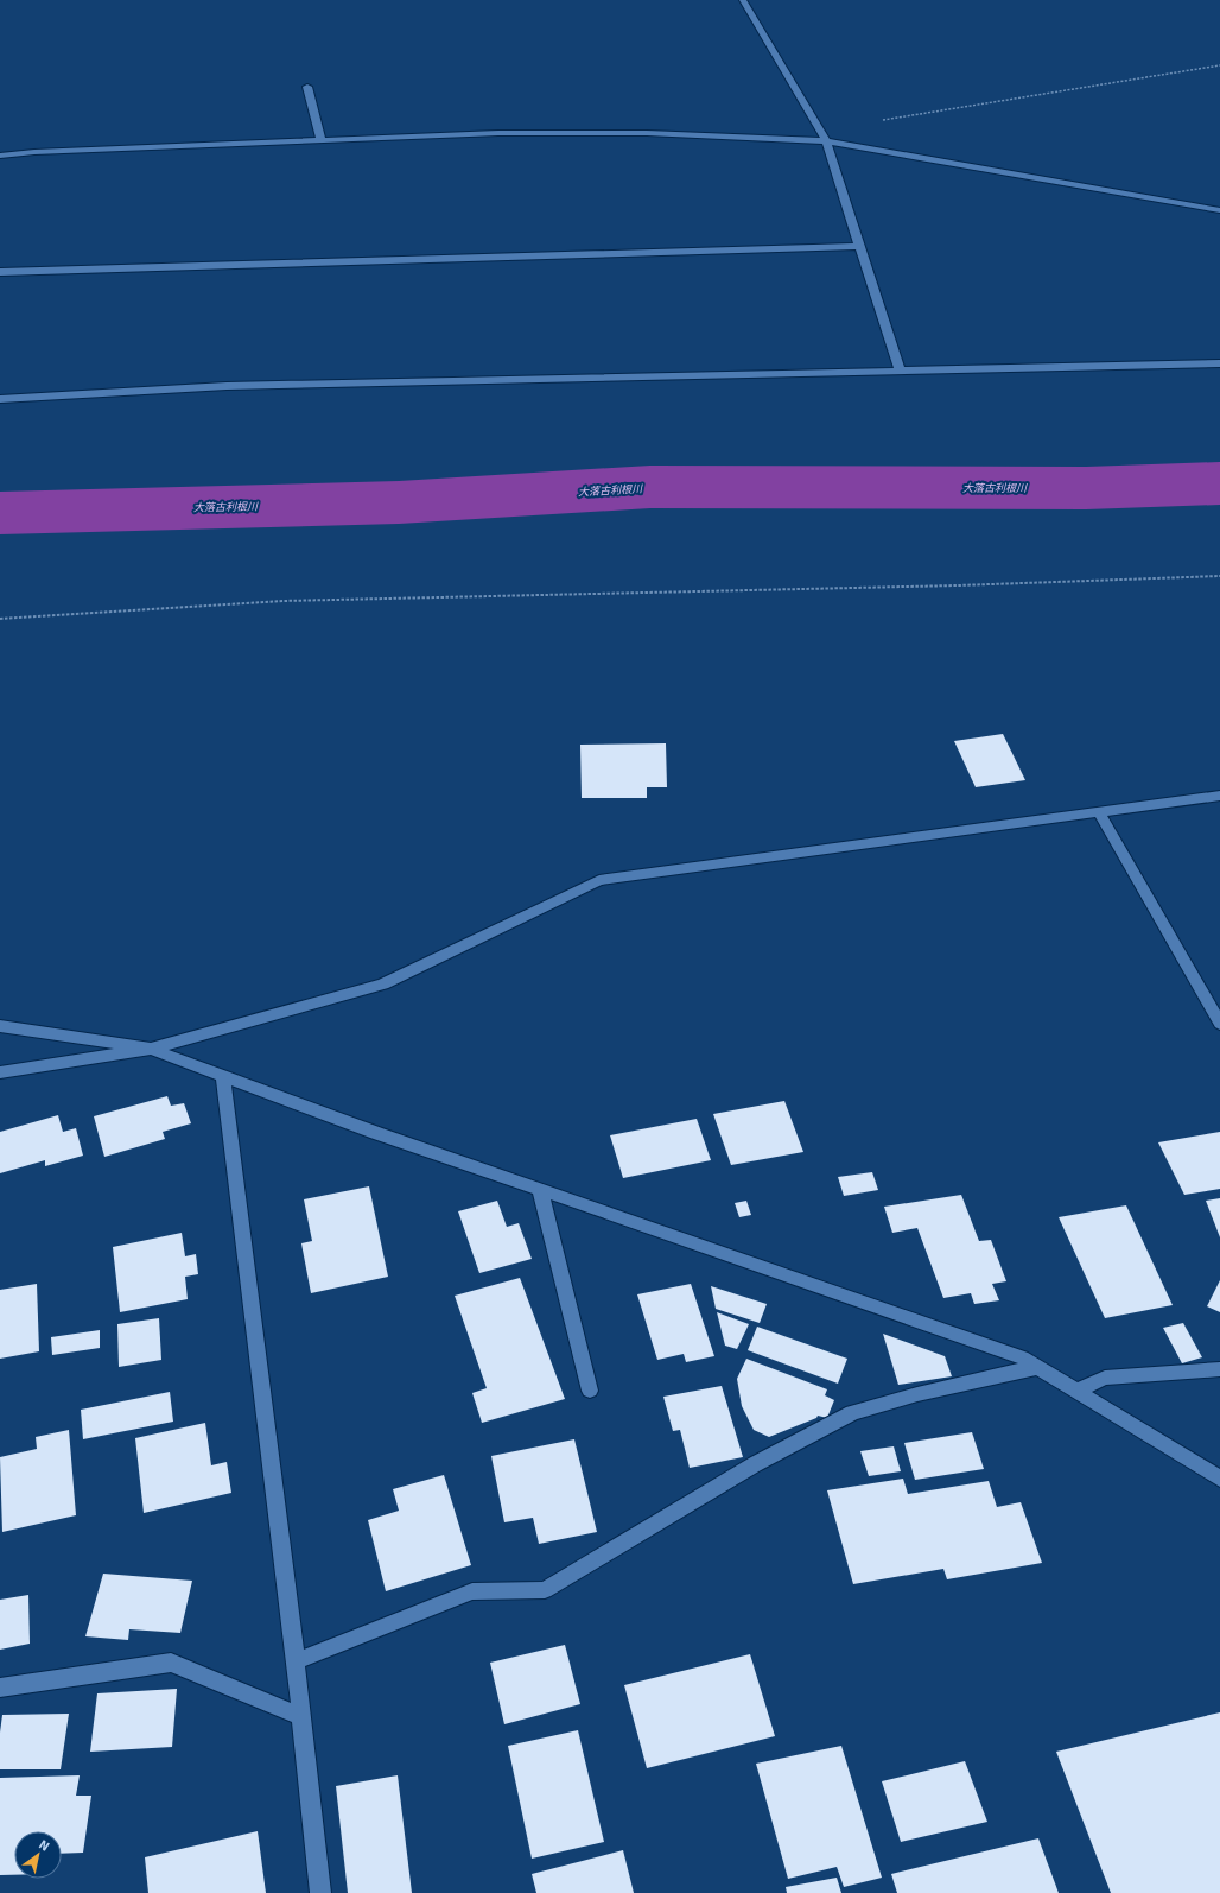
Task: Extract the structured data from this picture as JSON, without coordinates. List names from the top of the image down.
{
  "water": ["大落古利根川"],
  "north": "top right"
}
